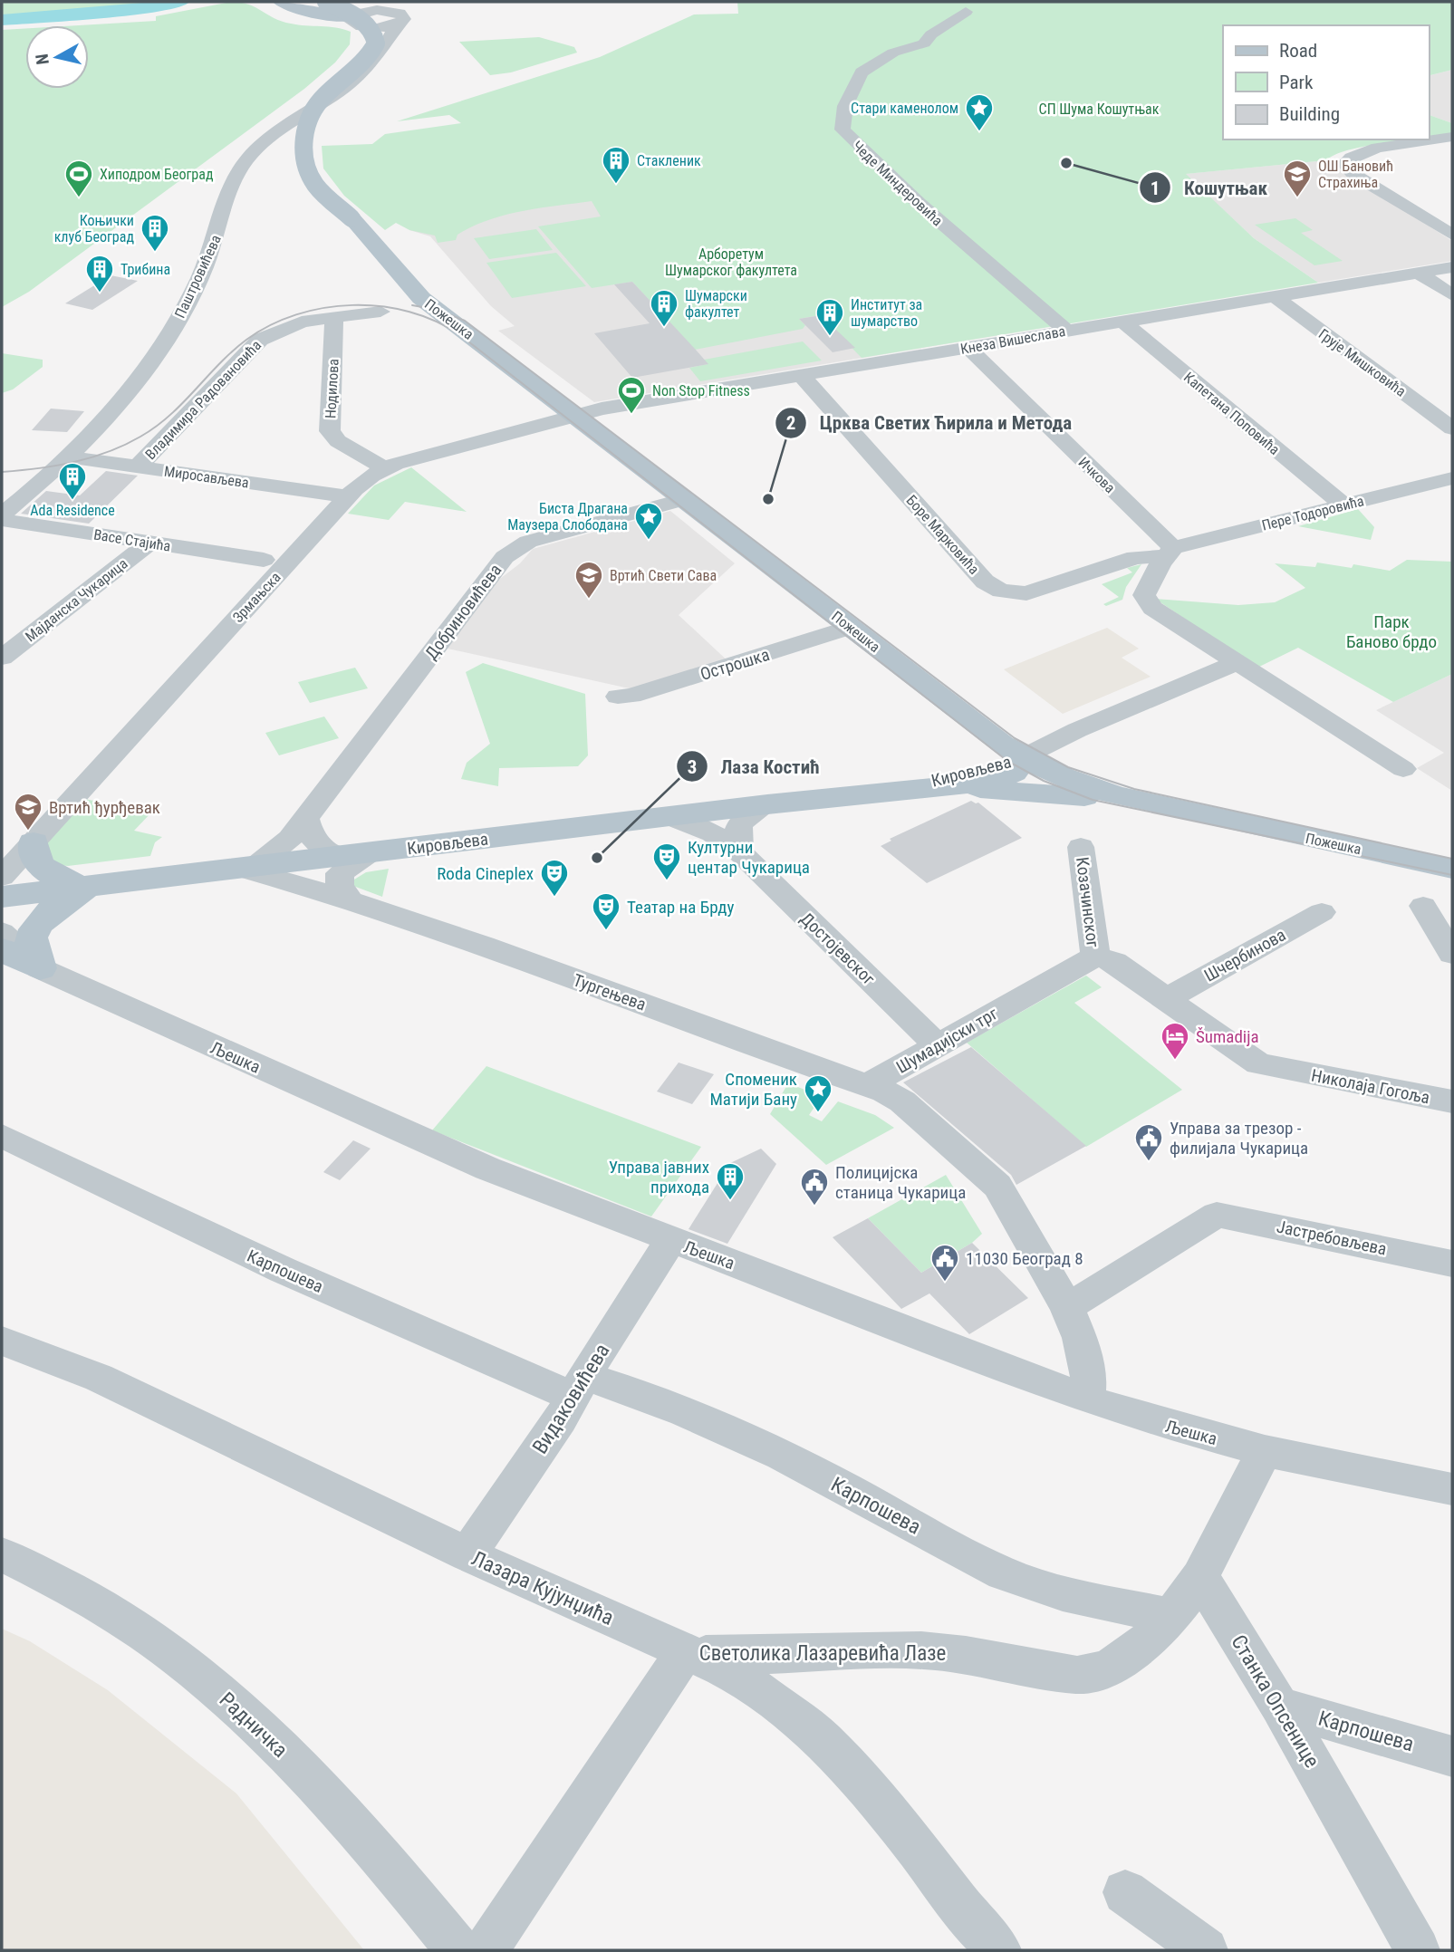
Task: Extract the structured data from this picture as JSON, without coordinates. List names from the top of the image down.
{
  "streets": {
    "main road": ["Пожешка", "Кировљева"],
    "street": [
      "Чеде Миндеровића",
      "Паштровићева",
      "Кнеза Вишеслава",
      "Грује Мишковића",
      "Нодилова",
      "Владимира Радовановића",
      "Капетана Поповића",
      "Ичкова",
      "Миросављева",
      "Пере Тодоровића",
      "Боре Марковића",
      "Васе Стајића",
      "Зрмањска",
      "Мајданска Чукарица",
      "Добриновићева",
      "Острошка",
      "Козачинског",
      "Достојевског",
      "Шчербинова",
      "Тургењева",
      "Шумадијски трг",
      "Љешка",
      "Николаја Гогоља",
      "Јастребовљева",
      "Карпошева",
      "Видаковићева",
      "Лазара Кујунџића",
      "Светолика Лазаревића Лазе",
      "Станка Опсенице",
      "Радничка"
    ]
  },
  "crossings": [
    ["Чеде Миндеровића", "Кнеза Вишеслава"],
    ["Паштровићева", "Миросављева"],
    ["Пожешка", "Кнеза Вишеслава"],
    ["Пожешка", "Зрмањска"],
    ["Пожешка", "Добриновићева"],
    ["Пожешка", "Острошка"],
    ["Пожешка", "Кировљева"],
    ["Кнеза Вишеслава", "Грује Мишковића"],
    ["Кнеза Вишеслава", "Капетана Поповића"],
    ["Кнеза Вишеслава", "Ичкова"],
    ["Кнеза Вишеслава", "Боре Марковића"],
    ["Кнеза Вишеслава", "Зрмањска"],
    ["Нодилова", "Владимира Радовановића"],
    ["Нодилова", "Зрмањска"],
    ["Владимира Радовановића", "Миросављева"],
    ["Капетана Поповића", "Пере Тодоровића"],
    ["Ичкова", "Пере Тодоровића"],
    ["Ичкова", "Боре Марковића"],
    ["Миросављева", "Зрмањска"],
    ["Пере Тодоровића", "Боре Марковића"],
    ["Васе Стајића", "Мајданска Чукарица"],
    ["Добриновићева", "Кировљева"],
    ["Добриновићева", "Тургењева"],
    ["Кировљева", "Достојевског"],
    ["Кировљева", "Тургењева"],
    ["Козачинског", "Шумадијски трг"],
    ["Достојевског", "Шумадијски трг"],
    ["Шчербинова", "Николаја Гогоља"],
    ["Тургењева", "Шумадијски трг"],
    ["Шумадијски трг", "Љешка"],
    ["Шумадијски трг", "Јастребовљева"],
    ["Љешка", "Видаковићева"],
    ["Карпошева", "Видаковићева"],
    ["Карпошева", "Светолика Лазаревића Лазе"],
    ["Карпошева", "Станка Опсенице"],
    ["Видаковићева", "Лазара Кујунџића"],
    ["Лазара Кујунџића", "Светолика Лазаревића Лазе"],
    ["Светолика Лазаревића Лазе", "Станка Опсенице"]
  ],
  "parks": ["СП Шума Кошутњак", "Арборетум Шумарског факултета", "Парк Баново брдо"],
  "places": {
    "place": ["Стари каменолом", "Биста Драгана Маузера Слободана", "Споменик Матији Бану"],
    "other": ["Кошутњак", "Црква Светих Ћирила и Метода", "Лаза Костић"],
    "building": [
      "Стакленик",
      "Коњички клуб Београд",
      "Трибина",
      "Шумарски факултет",
      "Институт за шумарство",
      "Ada Residence",
      "Управа јавних прихода"
    ],
    "sports": ["Хиподром Београд", "Non Stop Fitness"],
    "school or university": ["ОШ Бановић Страхиња", "Вртић Свети Сава", "Вртић ђурђевак"],
    "theatre": ["Културни центар Чукарица", "Roda Cineplex", "Театар на Брду"],
    "hotel": ["Šumadija"],
    "public building": ["Управа за трезор - филијала Чукарица", "Полицијска станица Чукарица", "11030 Београд 8"]
  },
  "legend": ["Road", "Park", "Building"],
  "north": "left"
}
